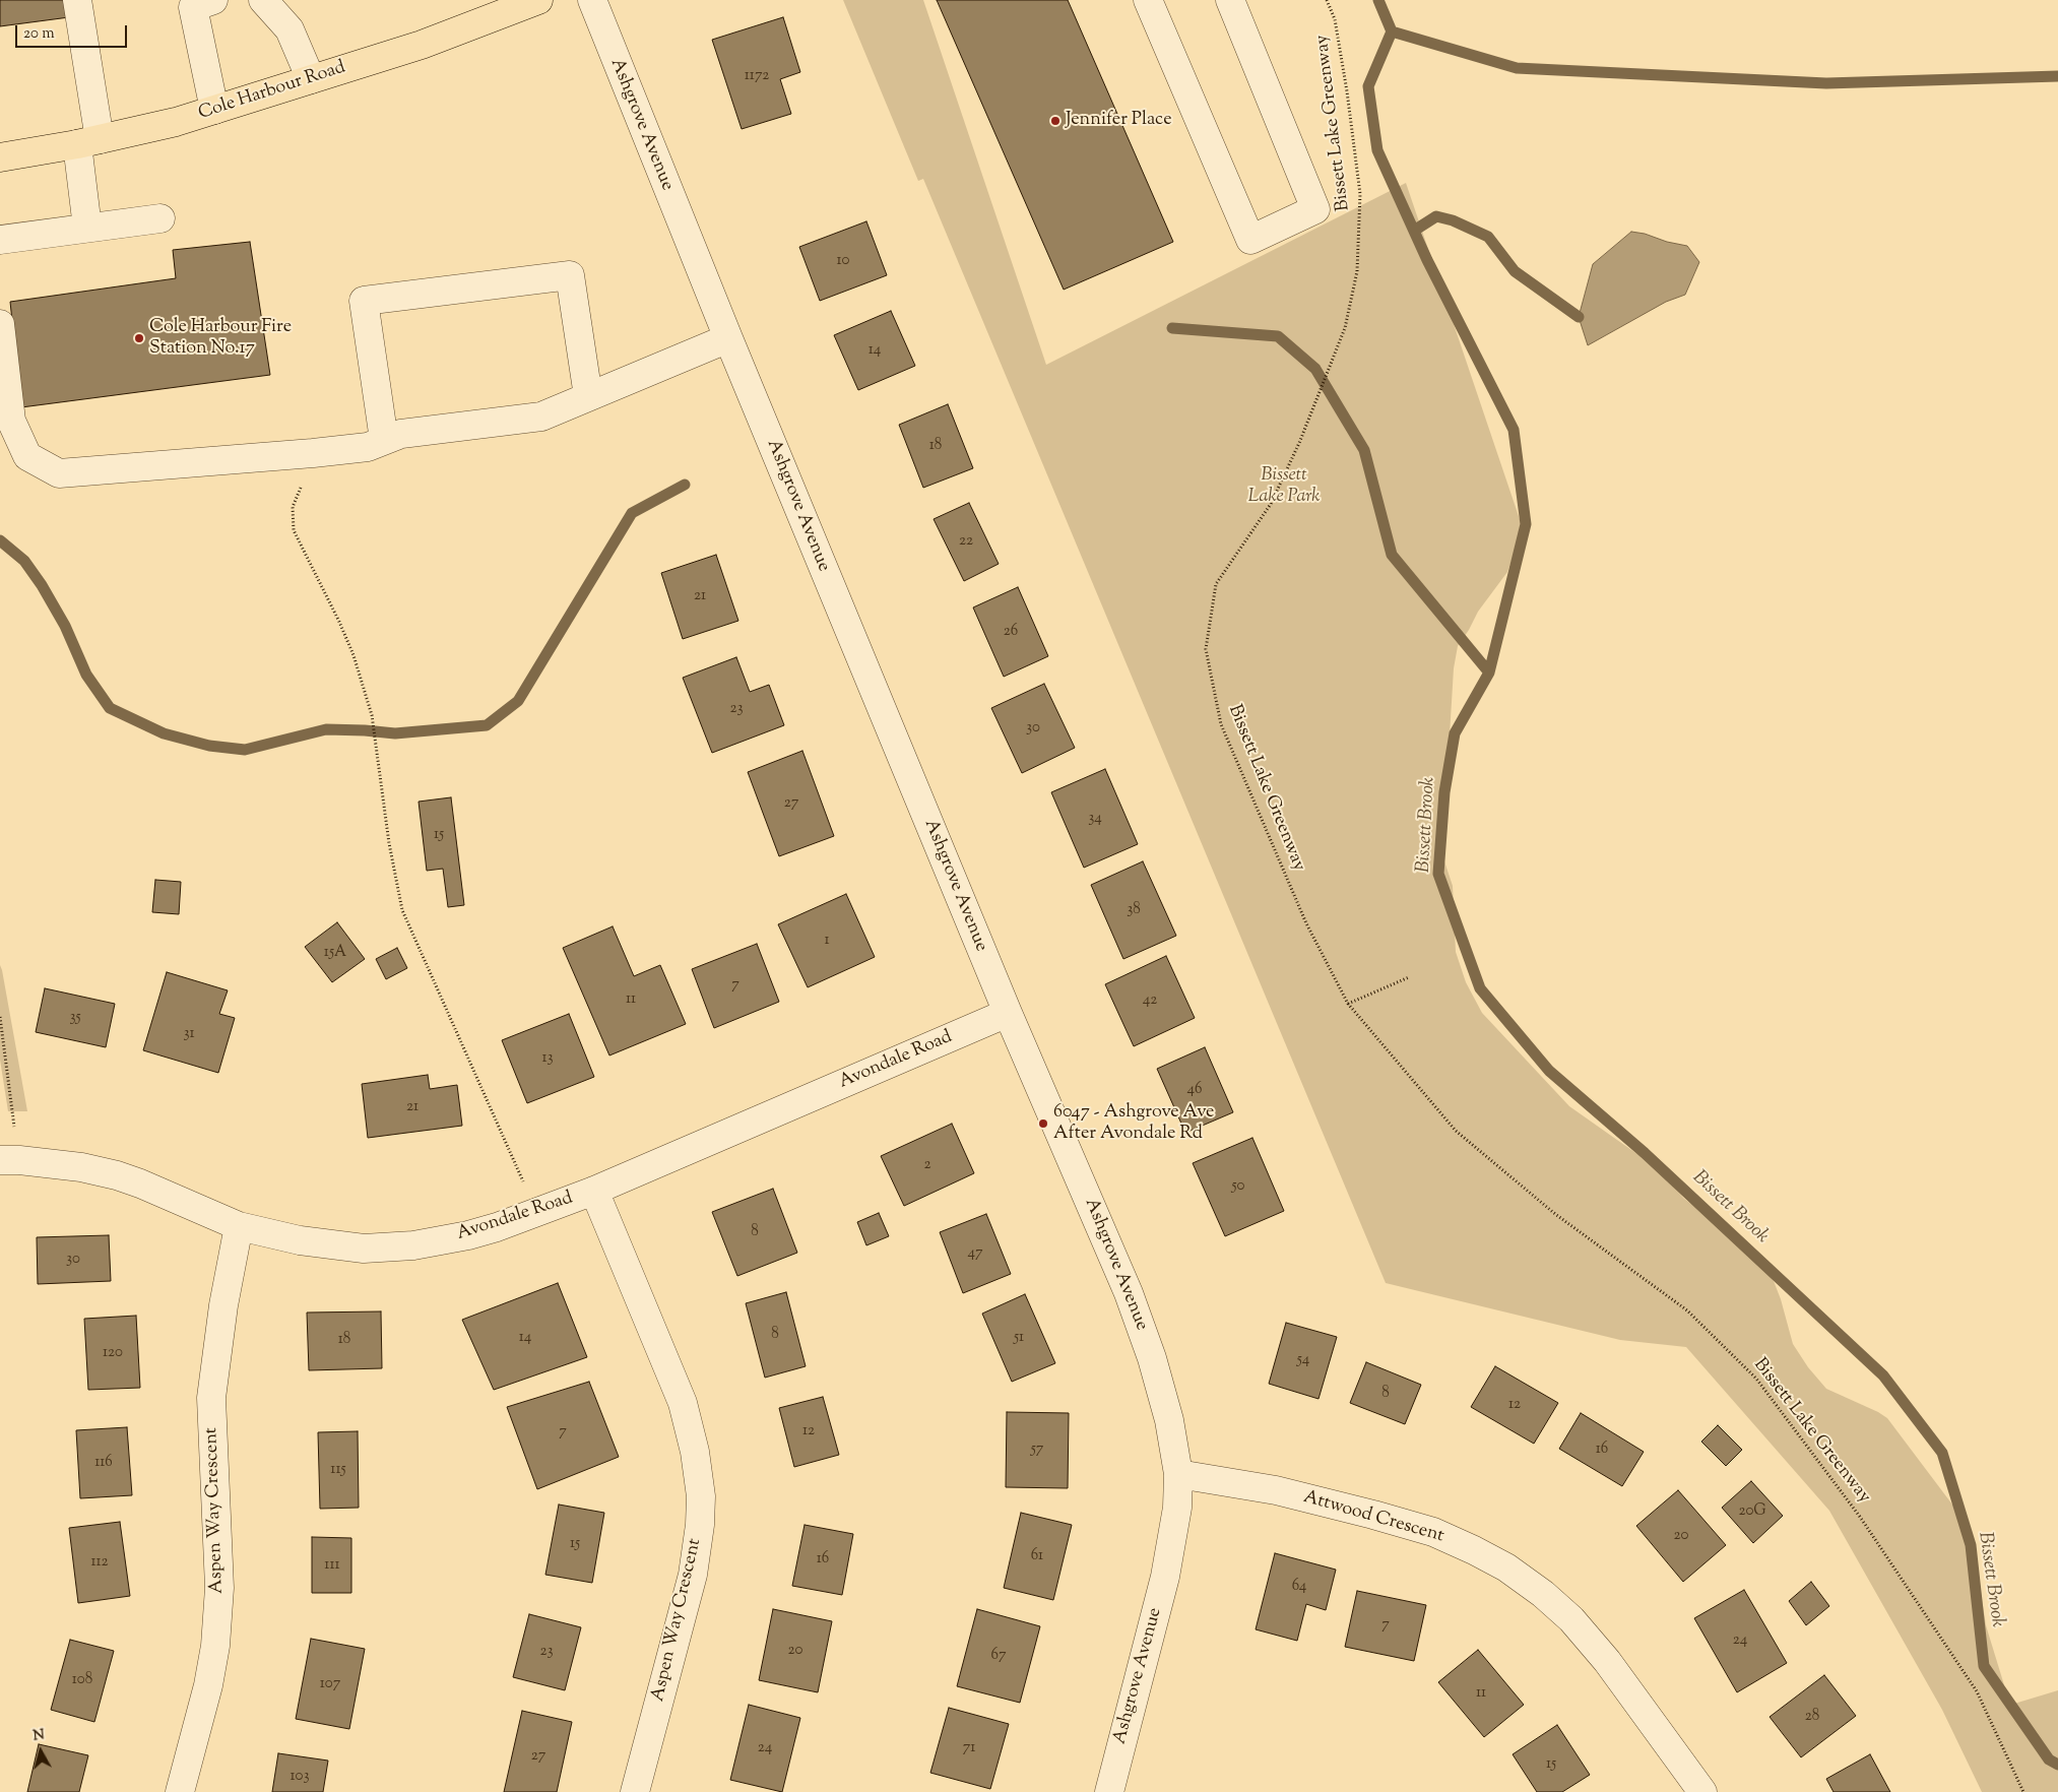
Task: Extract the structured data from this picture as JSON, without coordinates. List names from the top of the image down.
{
  "streets": {
    "main road": ["Cole Harbour Road"],
    "street": [
      "Ashgrove Avenue",
      "Avondale Road",
      "Aspen Way Crescent",
      "Attwood Crescent"
    ],
    "path": ["Bissett Lake Greenway"]
  },
  "crossings": [
    ["Ashgrove Avenue", "Avondale Road"],
    ["Ashgrove Avenue", "Attwood Crescent"],
    ["Avondale Road", "Aspen Way Crescent"]
  ],
  "water": ["Bissett Brook"],
  "parks": ["Bissett Lake Park"],
  "places": ["Jennifer Place", "Cole Harbour Fire Station No.17", "6047 - Ashgrove Ave After Avondale Rd"],
  "house_numbers": [
    "1172",
    "10",
    "14",
    "18",
    "22",
    "21",
    "26",
    "23",
    "30",
    "27",
    "34",
    "15",
    "38",
    "1",
    "15A",
    "7",
    "11",
    "42",
    "35",
    "31",
    "13",
    "46",
    "21",
    "2",
    "50",
    "8",
    "47",
    "30",
    "8",
    "14",
    "51",
    "18",
    "120",
    "54",
    "8",
    "12",
    "12",
    "7",
    "57",
    "16",
    "116",
    "115",
    "20G",
    "20",
    "15",
    "61",
    "16",
    "112",
    "111",
    "64",
    "7",
    "24",
    "20",
    "23",
    "67",
    "108",
    "107",
    "11",
    "28",
    "24",
    "71",
    "27",
    "15",
    "103"
  ],
  "scale_bar": "20 m",
  "north": "top"
}
